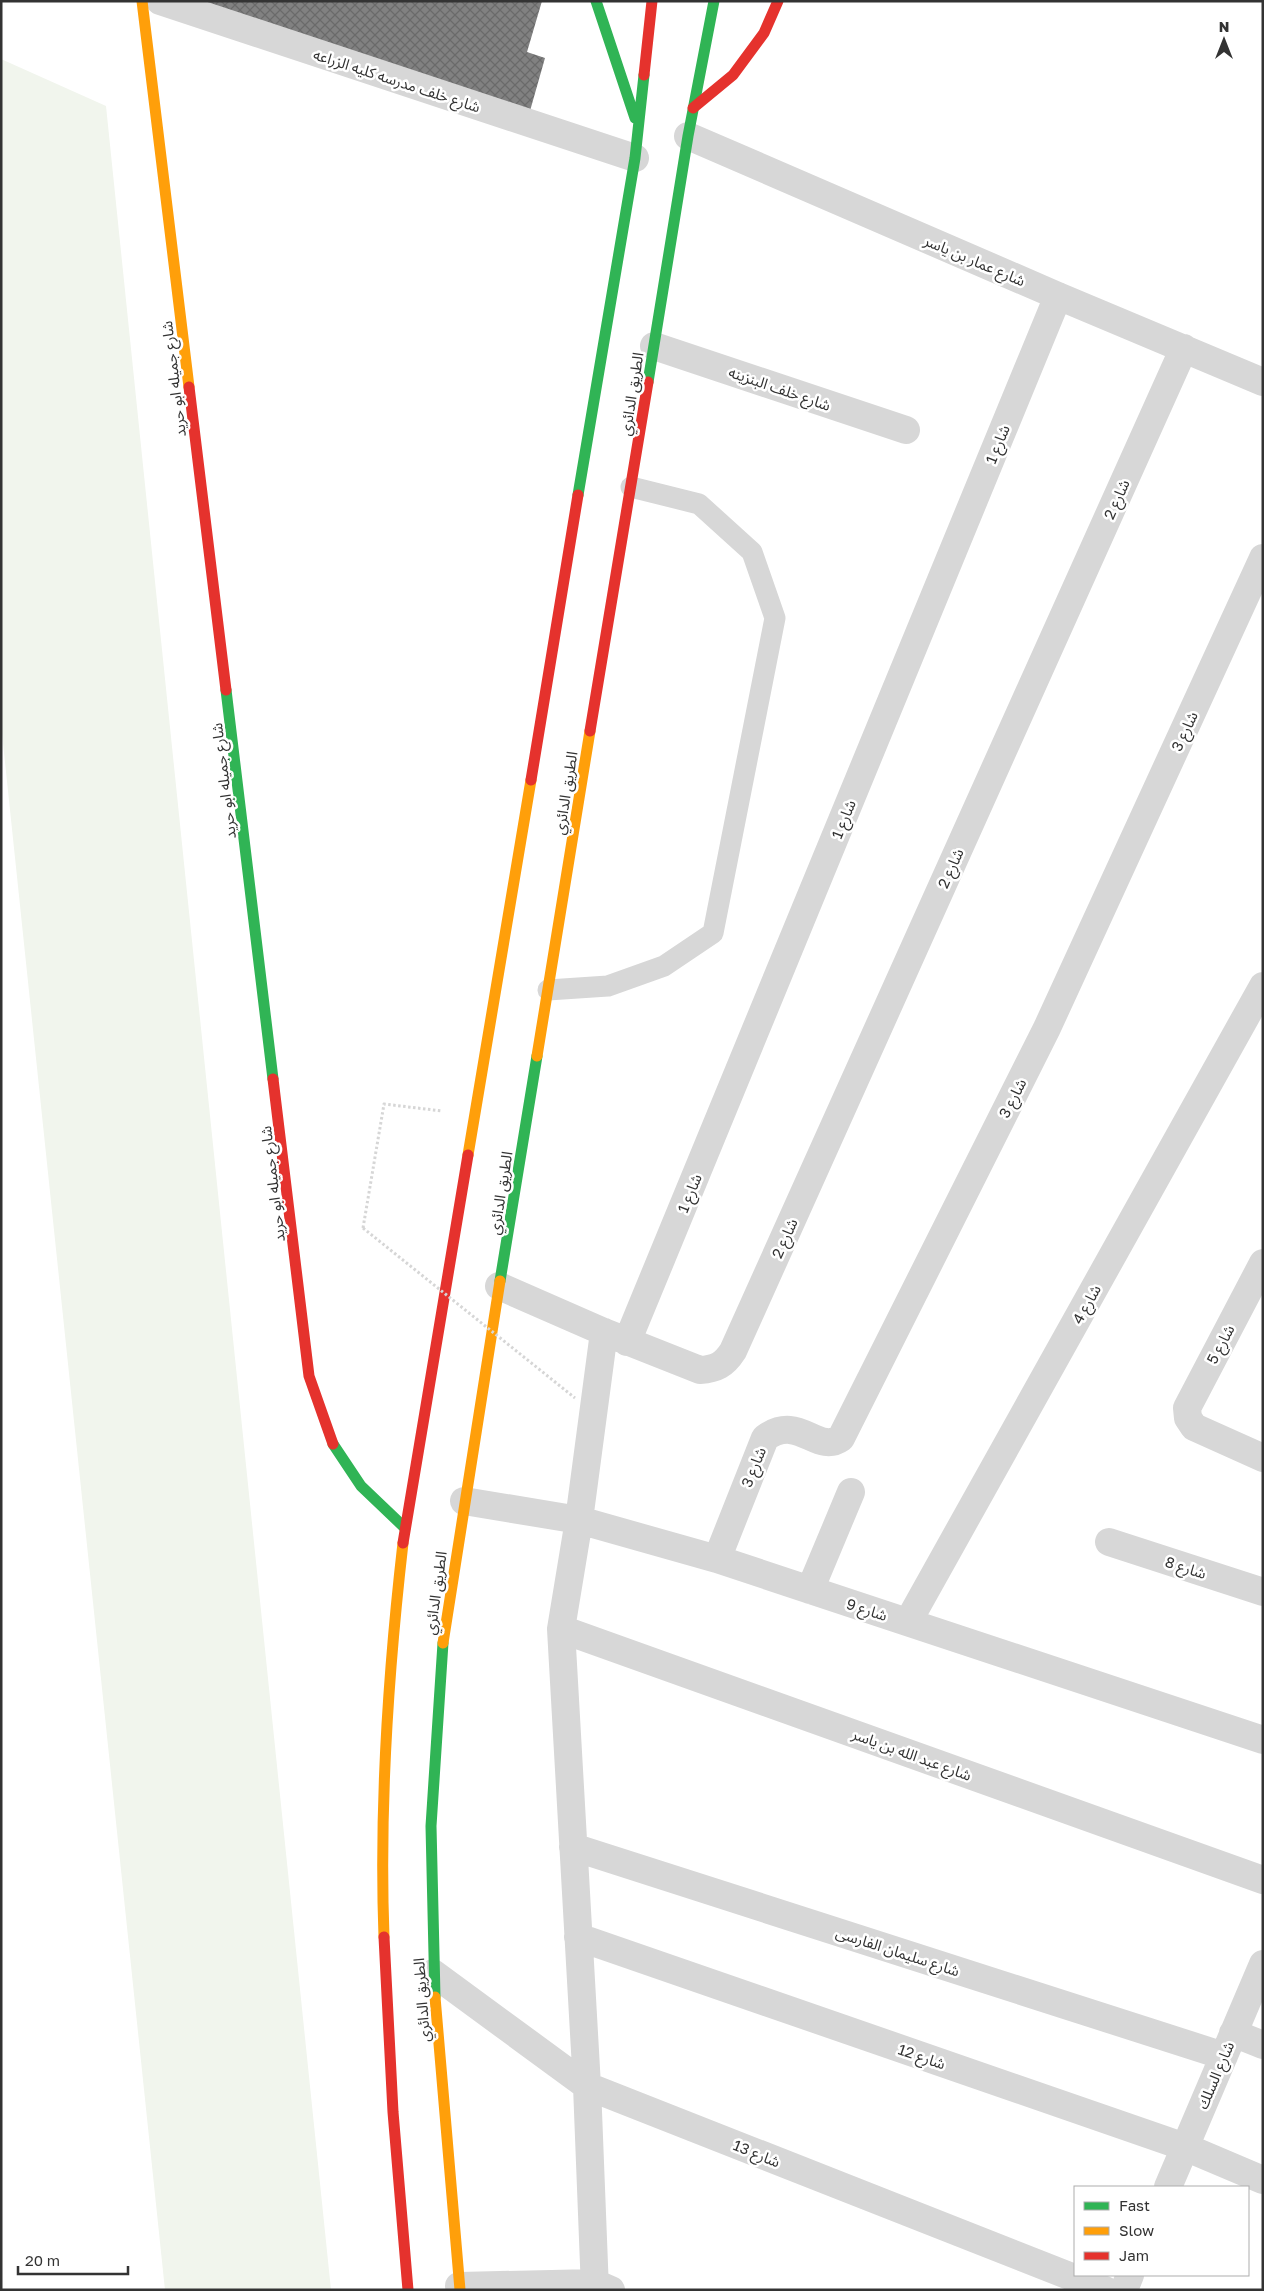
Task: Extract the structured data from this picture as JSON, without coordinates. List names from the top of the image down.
{
  "streets": {
    "main road": ["شارع جميله ابو حريد", "الطريق الدائري"],
    "street": [
      "شارع خلف مدرسه كليه الزراعه",
      "شارع عمار بن ياسر",
      "شارع خلف البنزينه",
      "شارع 1",
      "شارع 2",
      "شارع 3",
      "شارع 4",
      "شارع 5",
      "شارع 8",
      "شارع 9",
      "شارع عبد الله بن ياسر",
      "شارع سليمان الفارسى",
      "شارع 12",
      "شارع السلك",
      "شارع 13"
    ]
  },
  "crossings": [
    ["شارع عمار بن ياسر", "الطريق الدائري"],
    ["شارع عمار بن ياسر", "شارع 1"],
    ["شارع عمار بن ياسر", "شارع 2"],
    ["شارع خلف البنزينه", "الطريق الدائري"],
    ["الطريق الدائري", "شارع 9"],
    ["الطريق الدائري", "شارع 13"],
    ["شارع 1", "شارع 2"],
    ["شارع 1", "شارع 9"],
    ["شارع 1", "شارع عبد الله بن ياسر"],
    ["شارع 1", "شارع سليمان الفارسى"],
    ["شارع 1", "شارع 12"],
    ["شارع 1", "شارع 13"],
    ["شارع 3", "شارع 9"],
    ["شارع 4", "شارع 9"],
    ["شارع سليمان الفارسى", "شارع السلك"],
    ["شارع 12", "شارع السلك"]
  ],
  "legend": ["Fast", "Slow", "Jam"],
  "scale_bar": "20 m",
  "north": "top"
}
